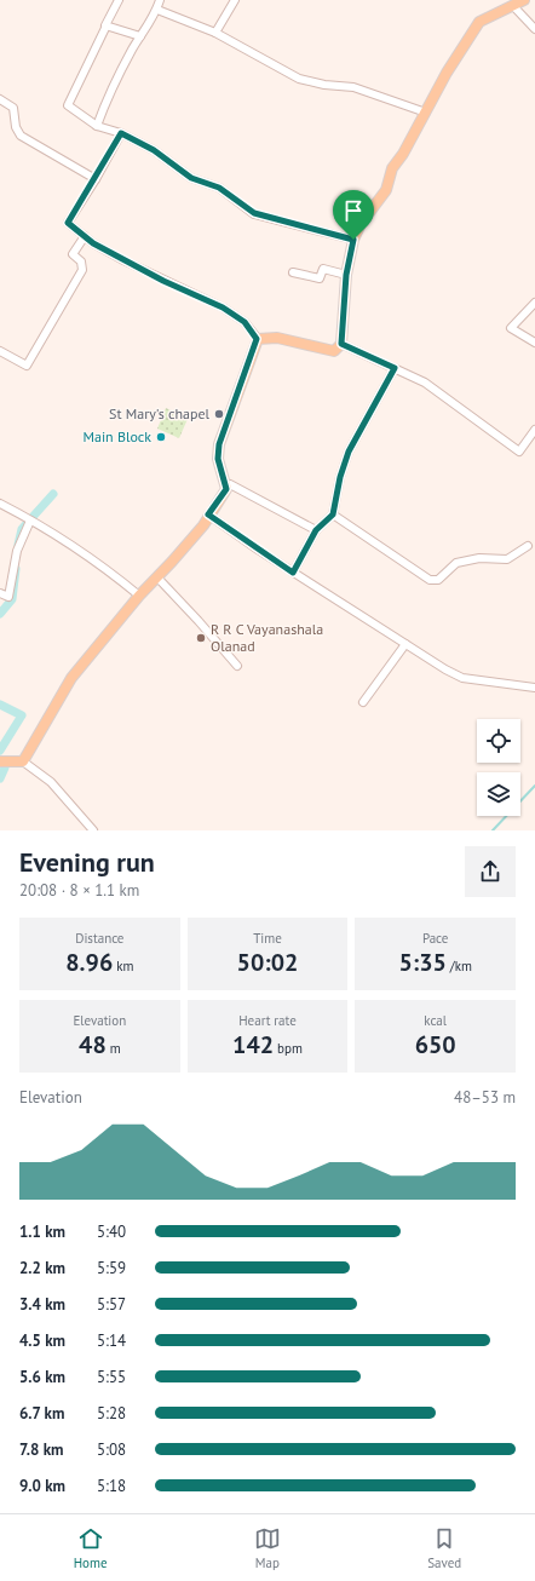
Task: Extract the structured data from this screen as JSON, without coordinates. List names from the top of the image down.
{
  "places": ["St Mary's chapel", "Main Block", "R R C Vayanashala Olanad"],
  "page": {
    "heading": ["Evening run", "20:08 · 8 × 1.1 km"],
    "stats": [
      ["Distance", "8.96 km"],
      ["Time", "50:02"],
      ["Pace", "5:35 /km"],
      ["Elevation", "48 m"],
      ["Heart rate", "142 bpm"],
      ["kcal", "650"]
    ],
    "chart": ["Elevation", "48–53 m"],
    "list": [
      {
        "name": "1.1 km",
        "note": "5:40"
      },
      {
        "name": "2.2 km",
        "note": "5:59"
      },
      {
        "name": "3.4 km",
        "note": "5:57"
      },
      {
        "name": "4.5 km",
        "note": "5:14"
      },
      {
        "name": "5.6 km",
        "note": "5:55"
      },
      {
        "name": "6.7 km",
        "note": "5:28"
      },
      {
        "name": "7.8 km",
        "note": "5:08"
      },
      {
        "name": "9.0 km",
        "note": "5:18"
      }
    ],
    "tabs": ["Home", "Map", "Saved"]
  }
}
